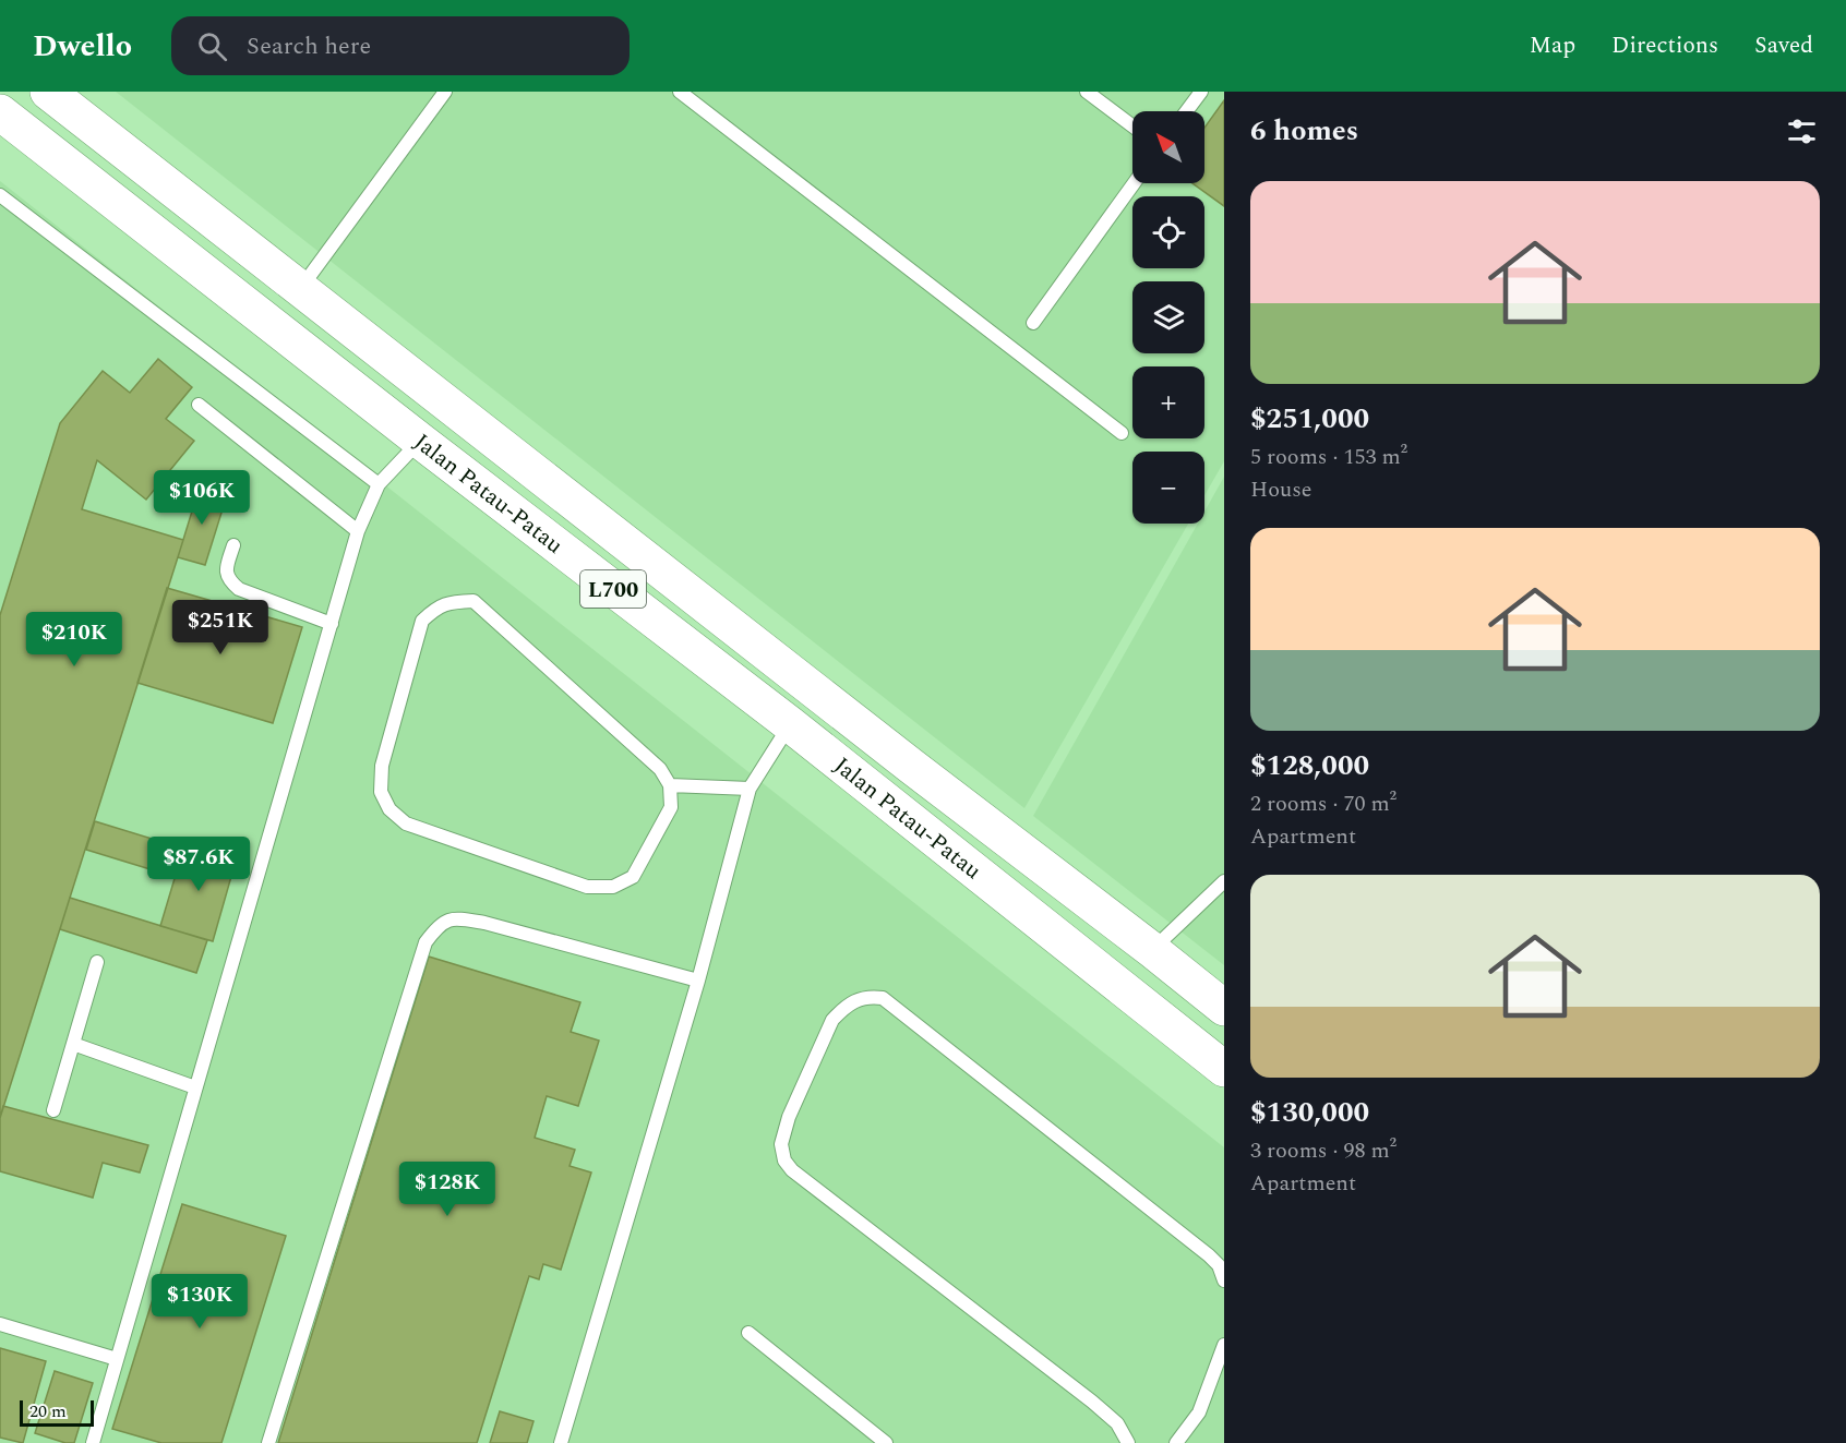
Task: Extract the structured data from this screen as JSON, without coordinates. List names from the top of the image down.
{
  "streets": {
    "main road": ["Jalan Patau-Patau", "L700"]
  },
  "scale_bar": "20 m",
  "north": "top left",
  "page": {
    "header": "Dwello",
    "search": "Search here",
    "nav": ["Map", "Directions", "Saved"],
    "heading": "6 homes",
    "map_buttons": ["+", "−"],
    "list": [
      {
        "name": "$251,000",
        "note": "5 rooms · 153 m² · House"
      },
      {
        "name": "$128,000",
        "note": "2 rooms · 70 m² · Apartment"
      },
      {
        "name": "$130,000",
        "note": "3 rooms · 98 m² · Apartment"
      }
    ],
    "price": [
      "$106K",
      "$251K",
      "$210K",
      "$87.6K",
      "$128K",
      "$130K"
    ],
    "scale": "20 m"
  }
}
